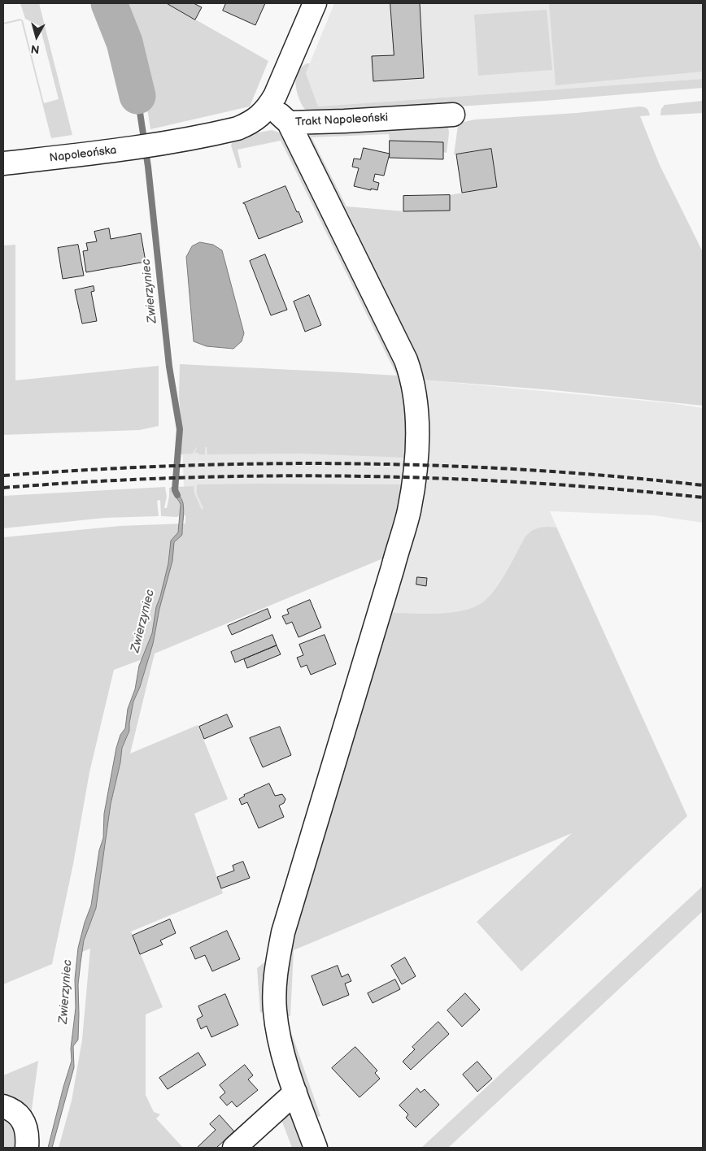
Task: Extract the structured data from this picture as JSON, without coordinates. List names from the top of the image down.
{
  "streets": {
    "street": ["Trakt Napoleoński", "Napoleońska"]
  },
  "crossings": [
    ["Trakt Napoleoński", "Napoleońska"]
  ],
  "water": ["Zwierzyniec"],
  "north": "bottom"
}
